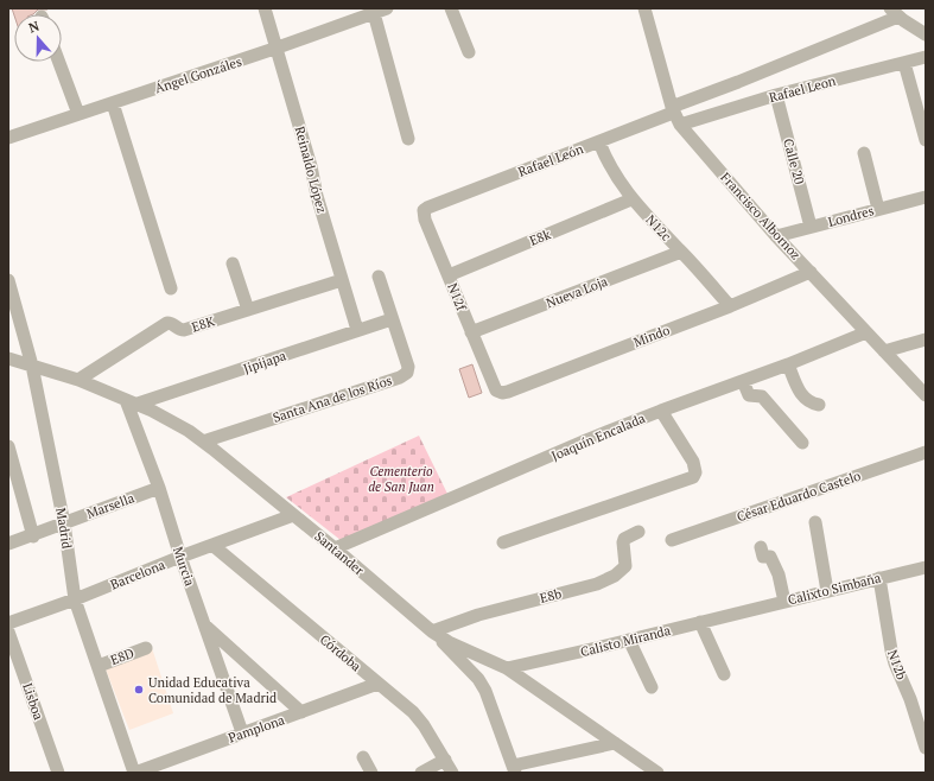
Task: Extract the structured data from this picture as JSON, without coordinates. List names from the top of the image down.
{
  "streets": {
    "street": [
      "Ángel Gonzáles",
      "Rafael Leon",
      "Rafael León",
      "Calle 20",
      "Reinaldo López",
      "Francisco Albornoz",
      "Londres",
      "N12c",
      "E8k",
      "Nueva Loja",
      "N12f",
      "E8K",
      "Mindo",
      "Jipijapa",
      "Santa Ana de los Ríos",
      "Joaquín Encalada",
      "César Eduardo Castelo",
      "Marsella",
      "Madrid",
      "Santander",
      "Murcia",
      "Barcelona",
      "Calixto Simbaña",
      "E8b",
      "Calisto Miranda",
      "Córdoba",
      "E8D",
      "N12b",
      "Lisboa",
      "Pamplona"
    ]
  },
  "crossings": [
    ["Ángel Gonzáles", "Reinaldo López"],
    ["Rafael Leon", "Calle 20"],
    ["Rafael Leon", "Francisco Albornoz"],
    ["Rafael León", "Francisco Albornoz"],
    ["Rafael León", "N12c"],
    ["Rafael León", "N12f"],
    ["Calle 20", "Londres"],
    ["Reinaldo López", "E8K"],
    ["Reinaldo López", "Jipijapa"],
    ["Francisco Albornoz", "Londres"],
    ["Francisco Albornoz", "Mindo"],
    ["Francisco Albornoz", "Joaquín Encalada"],
    ["N12c", "E8k"],
    ["N12c", "Nueva Loja"],
    ["N12c", "Mindo"],
    ["E8k", "N12f"],
    ["Nueva Loja", "N12f"],
    ["N12f", "Mindo"],
    ["E8K", "Santander"],
    ["Jipijapa", "Santa Ana de los Ríos"],
    ["Jipijapa", "Santander"],
    ["Jipijapa", "Murcia"],
    ["Santa Ana de los Ríos", "Santander"],
    ["Joaquín Encalada", "Santander"],
    ["Marsella", "Madrid"],
    ["Marsella", "Murcia"],
    ["Madrid", "Santander"],
    ["Madrid", "Barcelona"],
    ["Madrid", "E8D"],
    ["Madrid", "Pamplona"],
    ["Santander", "Murcia"],
    ["Santander", "Barcelona"],
    ["Santander", "E8b"],
    ["Santander", "Calisto Miranda"],
    ["Murcia", "Barcelona"],
    ["Murcia", "Pamplona"],
    ["Barcelona", "Córdoba"],
    ["Calixto Simbaña", "Calisto Miranda"],
    ["Calixto Simbaña", "N12b"],
    ["Córdoba", "Pamplona"]
  ],
  "parks": ["Cementerio de San Juan"],
  "places": ["Unidad Educativa Comunidad de Madrid"],
  "north": "top"
}
